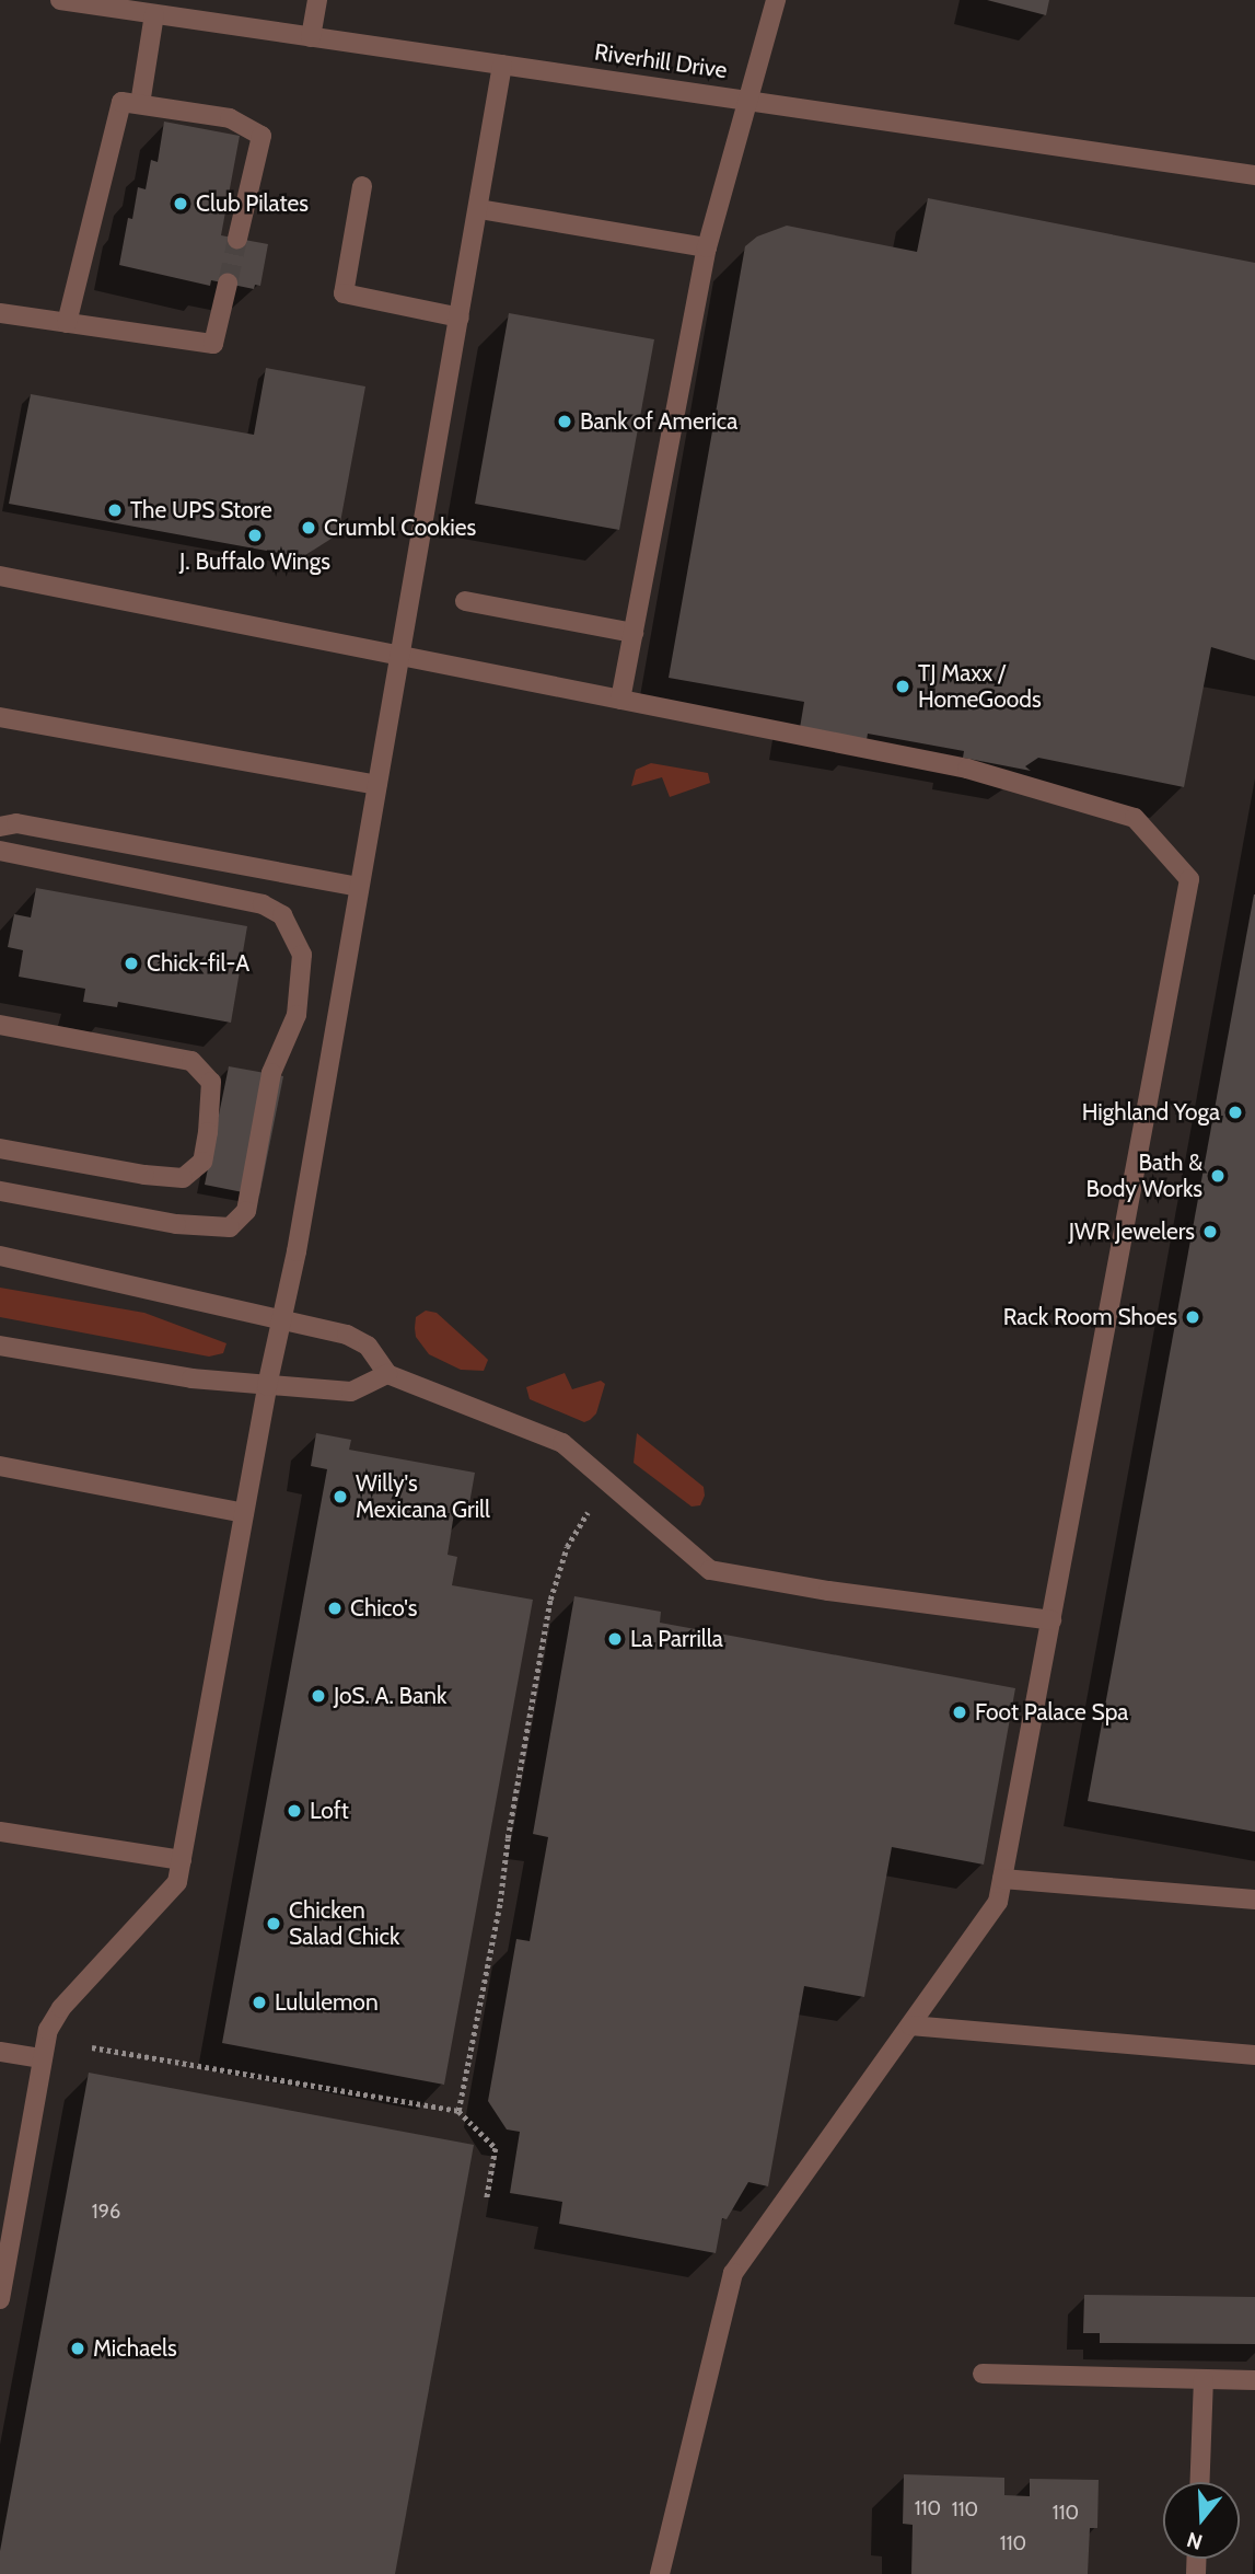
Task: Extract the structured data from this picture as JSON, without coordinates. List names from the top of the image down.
{
  "streets": {
    "street": ["Riverhill Drive"]
  },
  "places": [
    "Club Pilates",
    "Bank of America",
    "The UPS Store",
    "Crumbl Cookies",
    "J. Buffalo Wings",
    "TJ Maxx / HomeGoods",
    "Chick-fil-A",
    "Highland Yoga",
    "Bath & Body Works",
    "JWR Jewelers",
    "Rack Room Shoes",
    "Willy's Mexicana Grill",
    "Chico's",
    "La Parrilla",
    "JoS. A. Bank",
    "Foot Palace Spa",
    "Loft",
    "Chicken Salad Chick",
    "Lululemon",
    "Michaels"
  ],
  "house_numbers": [
    "196",
    "110",
    "110",
    "110",
    "110"
  ],
  "north": "bottom"
}
